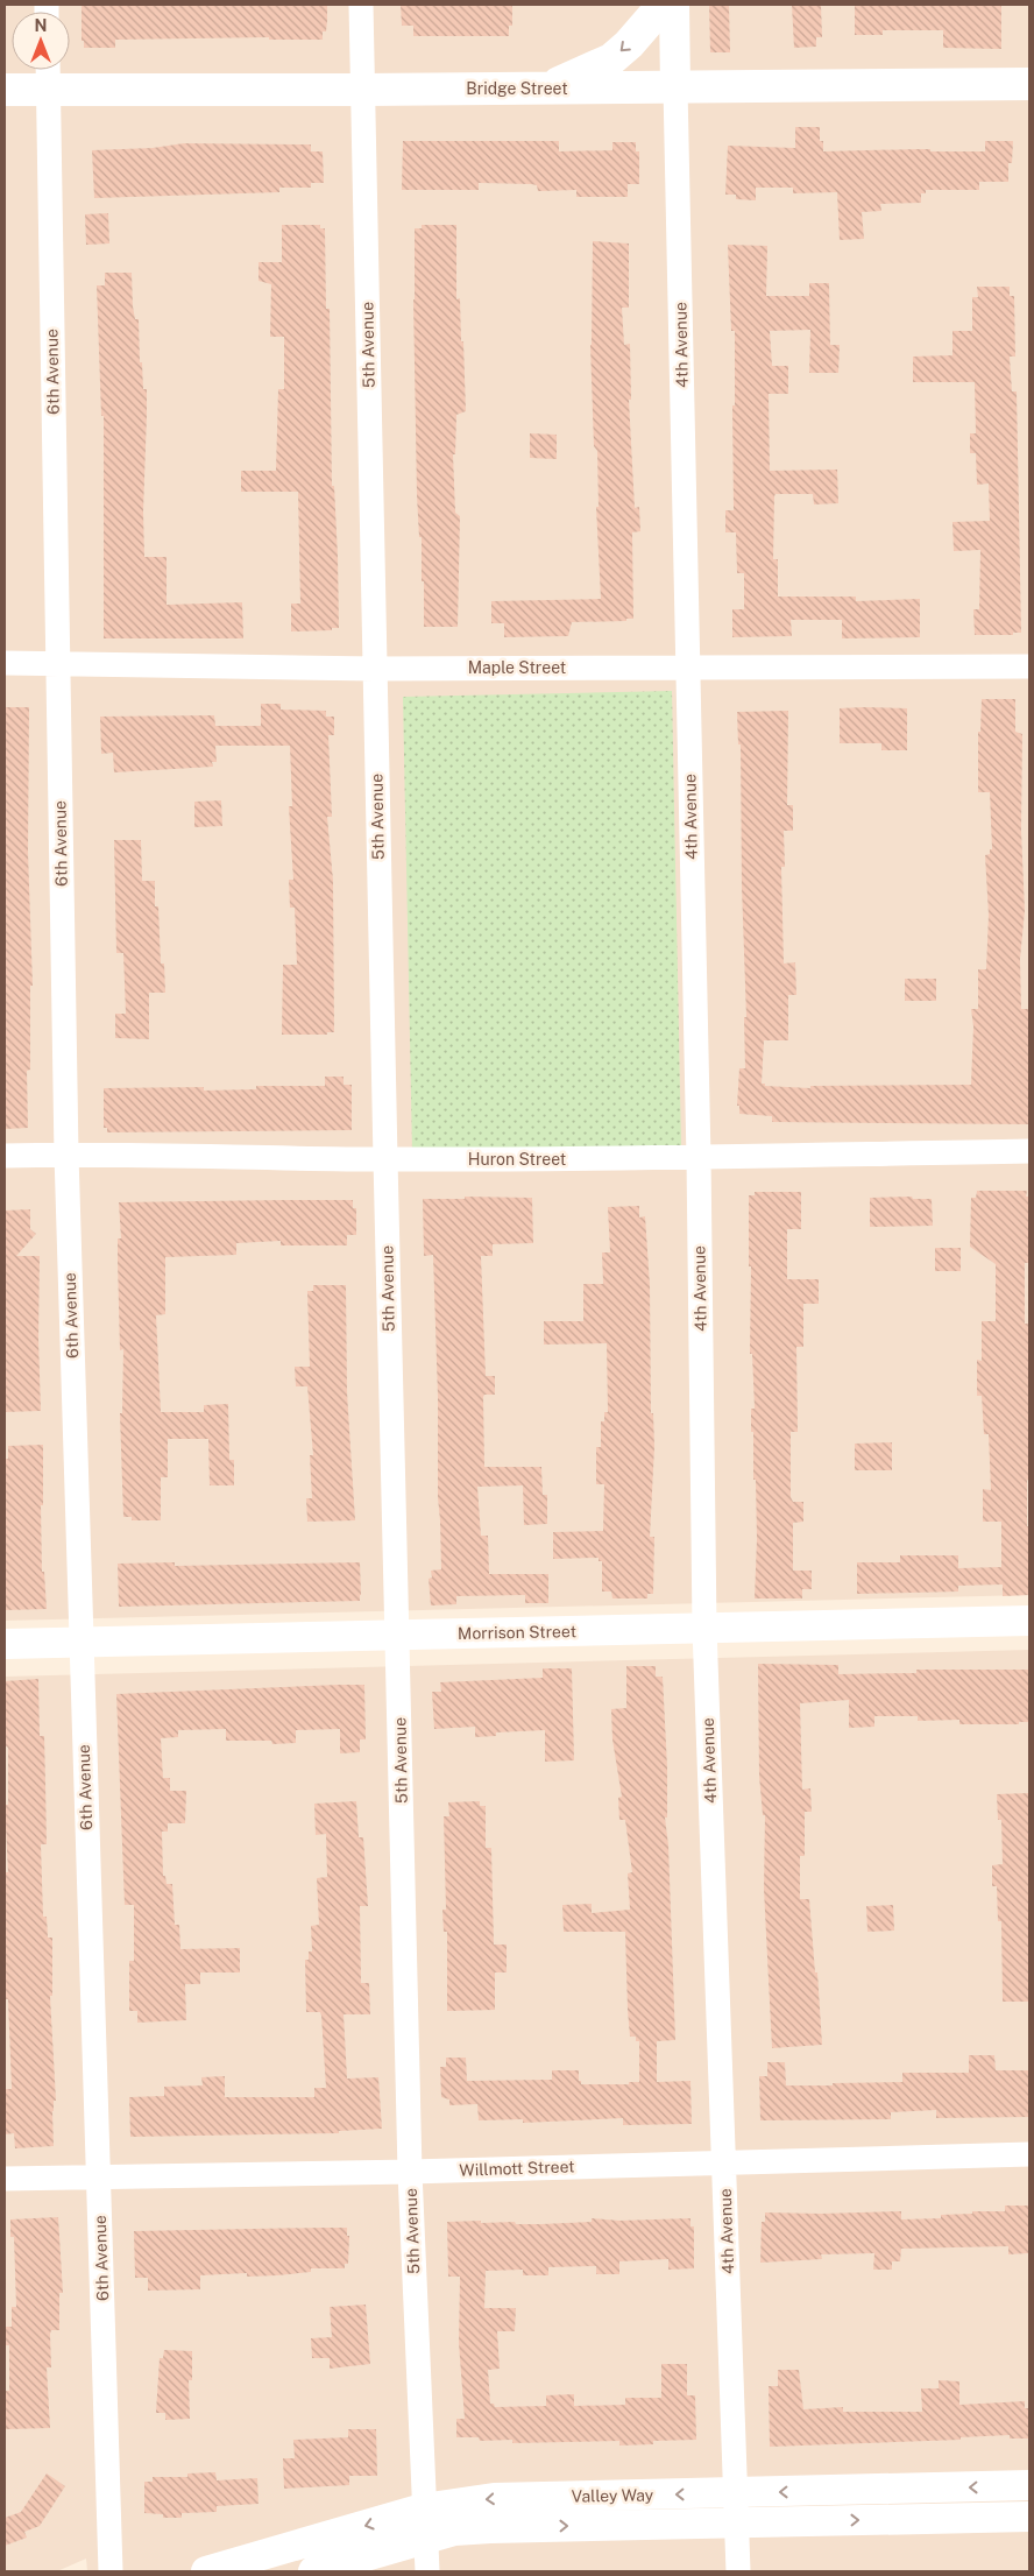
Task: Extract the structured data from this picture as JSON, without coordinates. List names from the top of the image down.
{
  "streets": {
    "main road": ["Bridge Street"],
    "street": [
      "5th Avenue",
      "4th Avenue",
      "6th Avenue",
      "Maple Street",
      "Huron Street",
      "Morrison Street",
      "Willmott Street",
      "Valley Way"
    ]
  },
  "crossings": [
    ["Bridge Street", "5th Avenue"],
    ["Bridge Street", "4th Avenue"],
    ["Bridge Street", "6th Avenue"],
    ["5th Avenue", "Maple Street"],
    ["5th Avenue", "Huron Street"],
    ["5th Avenue", "Morrison Street"],
    ["5th Avenue", "Willmott Street"],
    ["5th Avenue", "Valley Way"],
    ["4th Avenue", "Maple Street"],
    ["4th Avenue", "Huron Street"],
    ["4th Avenue", "Morrison Street"],
    ["4th Avenue", "Willmott Street"],
    ["4th Avenue", "Valley Way"],
    ["6th Avenue", "Maple Street"],
    ["6th Avenue", "Huron Street"],
    ["6th Avenue", "Morrison Street"],
    ["6th Avenue", "Willmott Street"]
  ],
  "north": "top"
}
